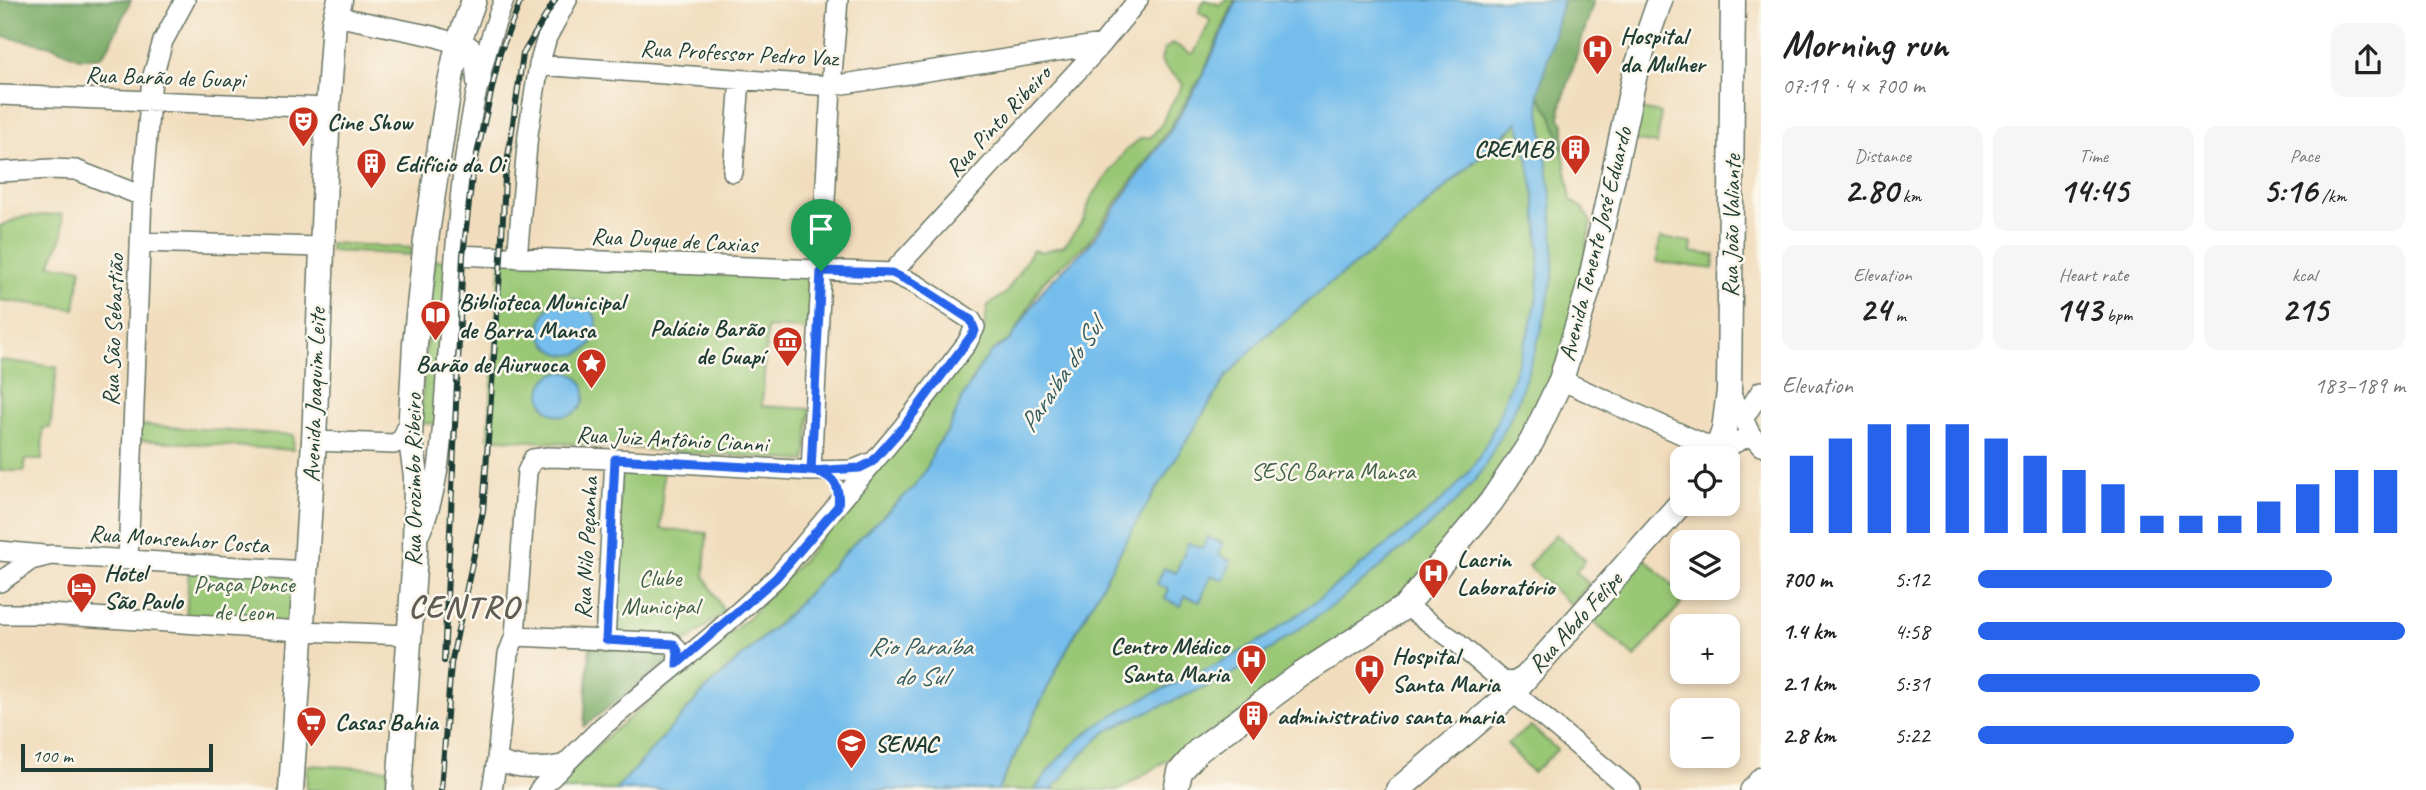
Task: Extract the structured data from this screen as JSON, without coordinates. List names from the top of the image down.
{
  "streets": {
    "main road": [
      "Rua João Valiante",
      "Avenida Tenente José Eduardo",
      "Avenida Joaquim Leite",
      "Rua Orozimbo Ribeiro",
      "Rua Abdo Felipe"
    ],
    "street": [
      "Rua Professor Pedro Vaz",
      "Rua Barão de Guapi",
      "Rua Pinto Ribeiro",
      "Rua Duque de Caxias",
      "Rua São Sebastião",
      "Rua Juiz Antônio Cianni",
      "Rua Monsenhor Costa",
      "Rua Nilo Peçanha"
    ]
  },
  "crossings": [
    ["Rua Professor Pedro Vaz", "Rua Pinto Ribeiro"],
    ["Rua Barão de Guapi", "Rua São Sebastião"],
    ["Rua Barão de Guapi", "Avenida Joaquim Leite"],
    ["Rua Pinto Ribeiro", "Rua Duque de Caxias"],
    ["Rua São Sebastião", "Rua Monsenhor Costa"],
    ["Avenida Joaquim Leite", "Rua Monsenhor Costa"],
    ["Rua Juiz Antônio Cianni", "Rua Nilo Peçanha"]
  ],
  "districts": ["CENTRO"],
  "water": ["Paraiba do Sul", "Rio Paraíba do Sul"],
  "parks": ["SESC Barra Mansa", "Clube Municipal", "Praça Ponce de Leon"],
  "places": {
    "hospital": [
      "Hospital da Mulher",
      "Lacrin Laboratório",
      "Centro Médico Santa Maria",
      "Hospital Santa Maria"
    ],
    "theatre": ["Cine Show"],
    "building": ["CREMEB", "Edifício da Oi", "administrativo santa maria"],
    "library": ["Biblioteca Municipal de Barra Mansa"],
    "museum": ["Palácio Barão de Guapí"],
    "place": ["Barão de Aiuruoca"],
    "hotel": ["Hotel São Paulo"],
    "supermarket": ["Casas Bahia"],
    "school or university": ["SENAC"]
  },
  "scale_bar": "100 m",
  "page": {
    "heading": ["Morning run", "07:19 · 4 × 700 m"],
    "stats": [
      ["Distance", "2.80 km"],
      ["Time", "14:45"],
      ["Pace", "5:16 /km"],
      ["Elevation", "24 m"],
      ["Heart rate", "143 bpm"],
      ["kcal", "215"]
    ],
    "chart": ["Elevation", "183–189 m"],
    "map_buttons": ["+", "−"],
    "list": [
      {
        "name": "700 m",
        "note": "5:12"
      },
      {
        "name": "1.4 km",
        "note": "4:58"
      },
      {
        "name": "2.1 km",
        "note": "5:31"
      },
      {
        "name": "2.8 km",
        "note": "5:22"
      }
    ],
    "scale": "100 m"
  }
}
